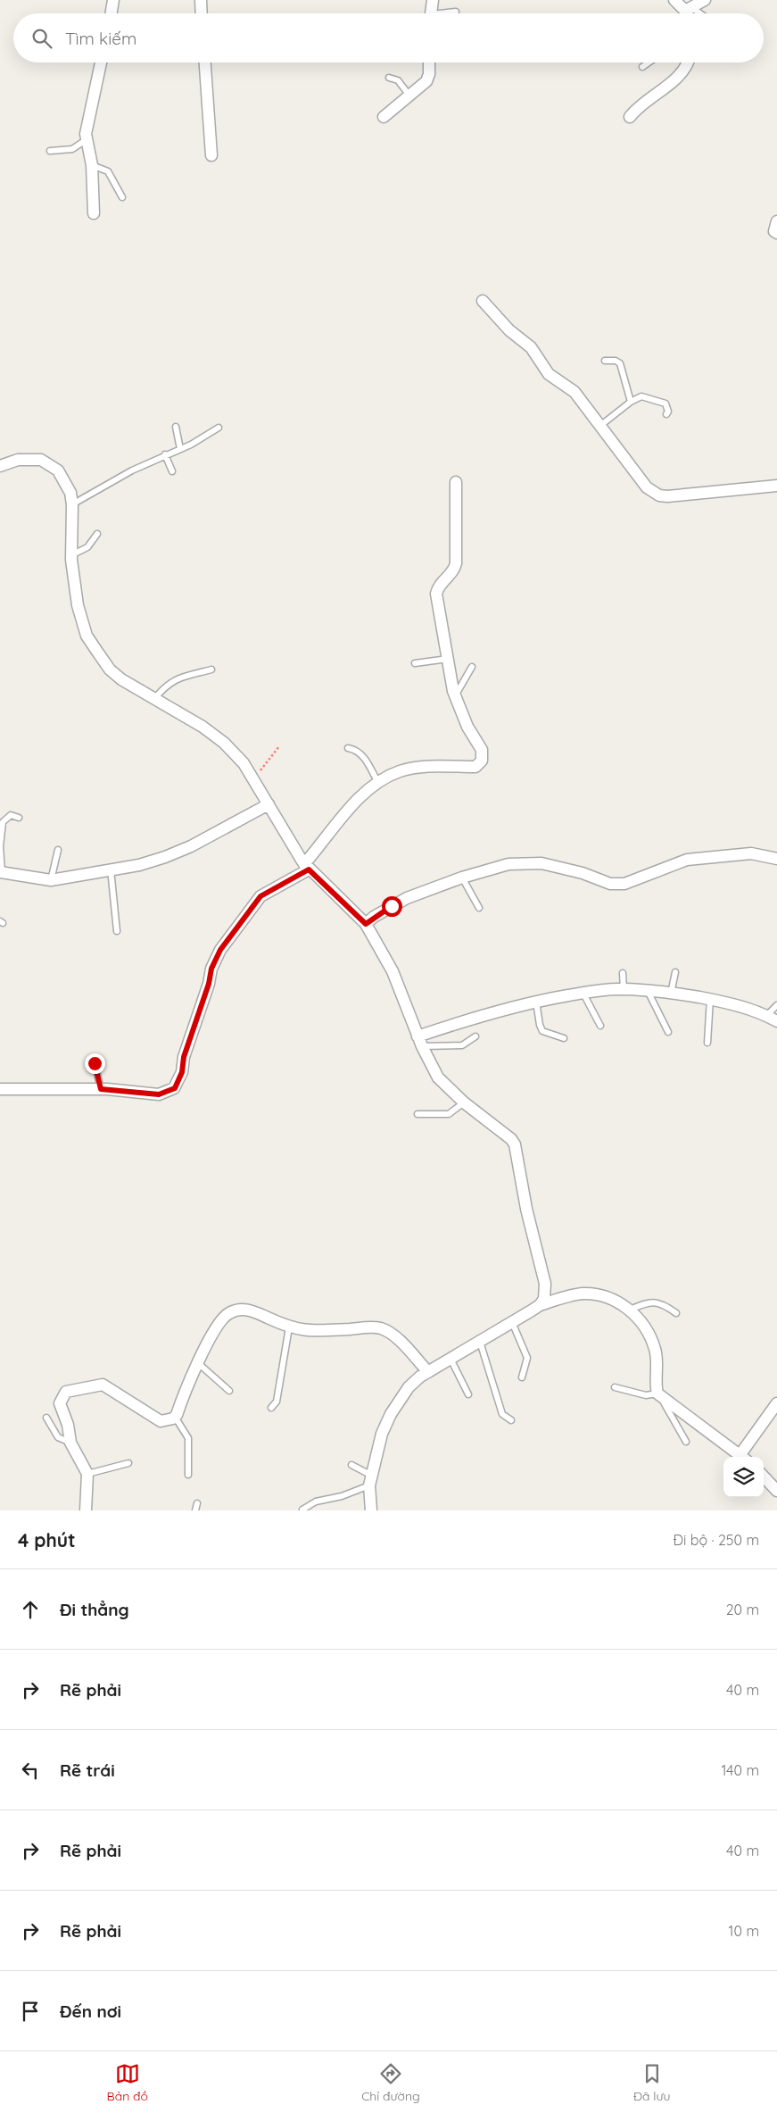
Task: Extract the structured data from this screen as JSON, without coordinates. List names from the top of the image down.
{
  "page": {
    "search": "Tìm kiếm",
    "heading": ["4 phút", "Đi bộ · 250 m"],
    "list": [
      ["Đi thẳng", "20 m"],
      ["Rẽ phải", "40 m"],
      ["Rẽ trái", "140 m"],
      ["Rẽ phải", "40 m"],
      ["Rẽ phải", "10 m"],
      "Đến nơi"
    ],
    "nav": ["Bản đồ", "Chỉ đường", "Đã lưu"]
  }
}
